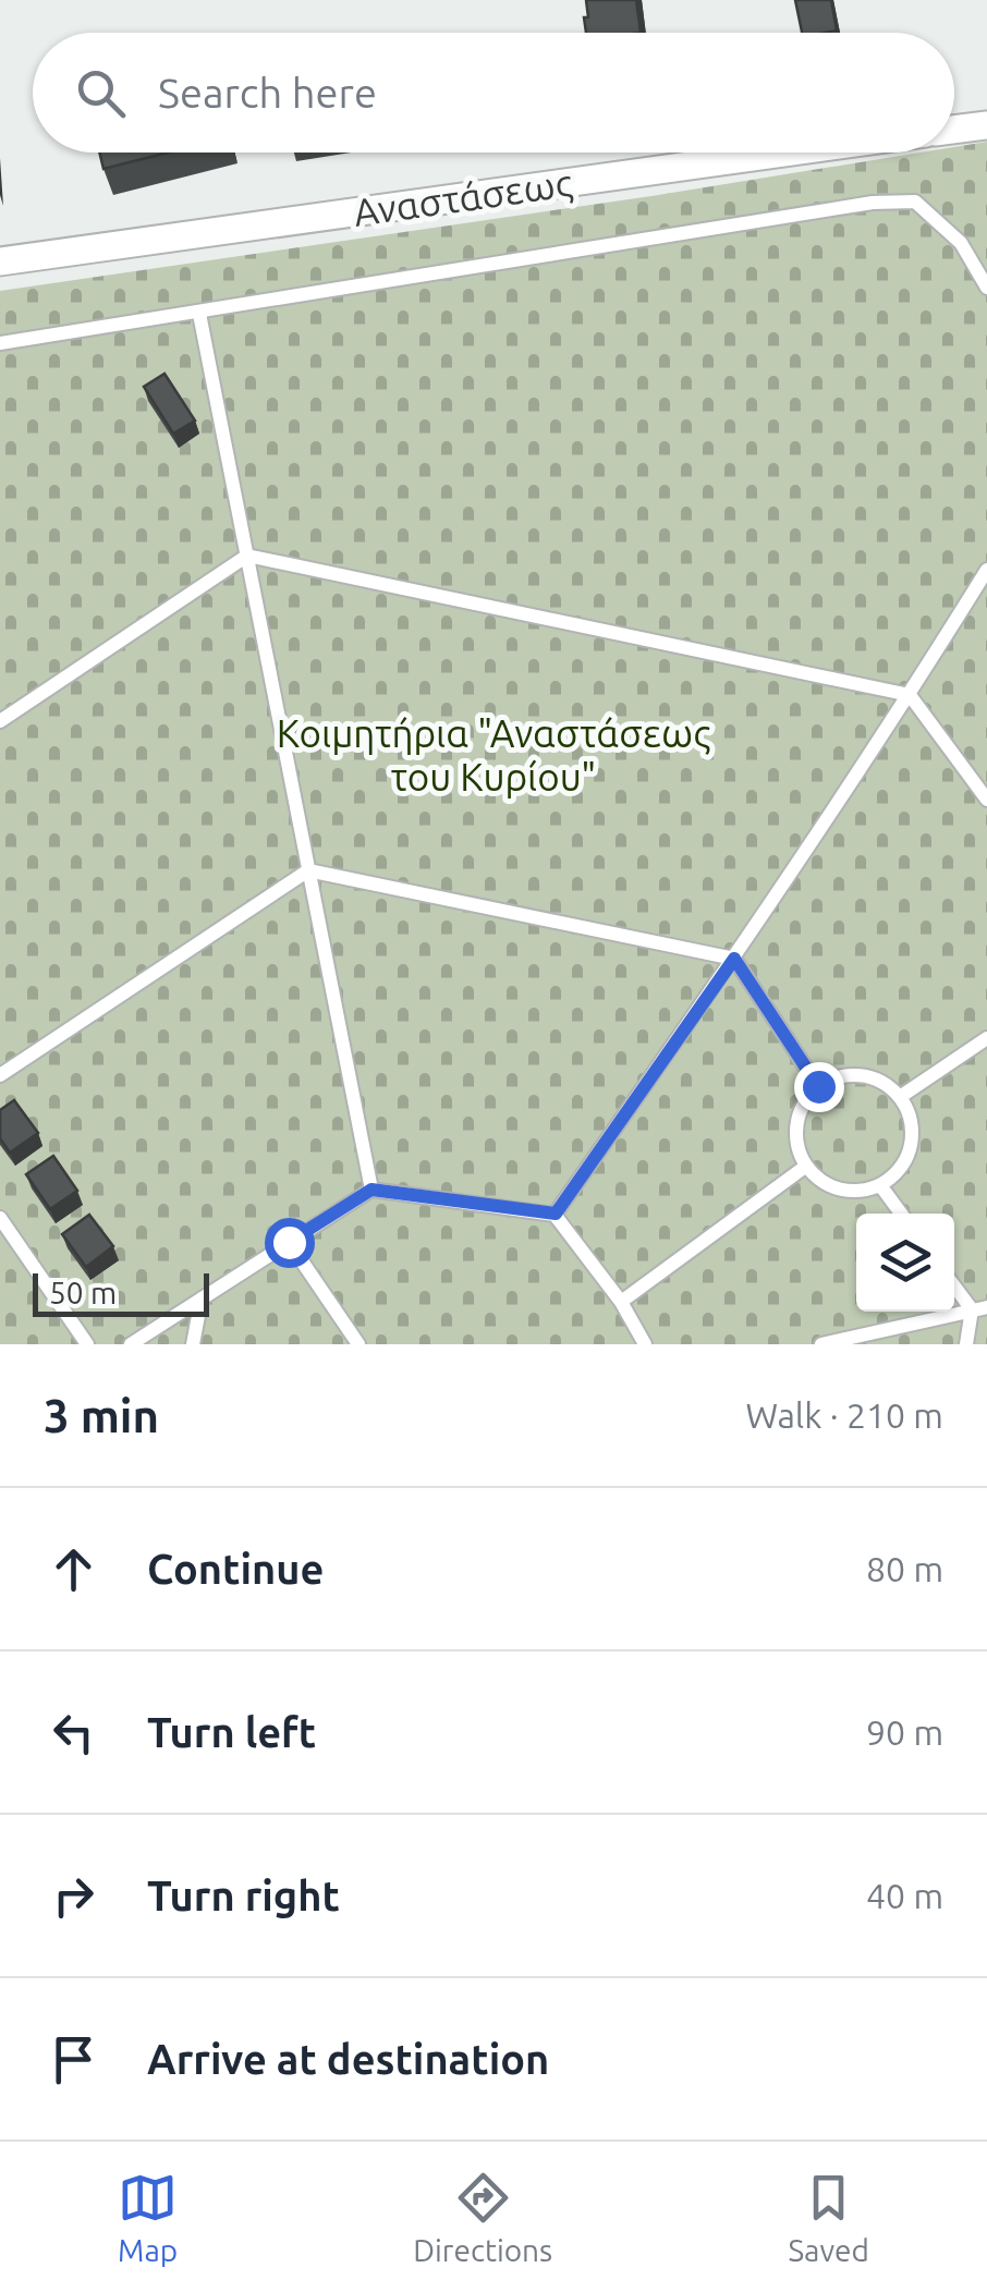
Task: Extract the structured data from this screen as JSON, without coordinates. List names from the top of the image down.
{
  "streets": {
    "street": ["Αναστάσεως"]
  },
  "parks": ["Κοιμητήρια \"Αναστάσεως του Κυρίου\""],
  "scale_bar": "50 m",
  "page": {
    "search": "Search here",
    "scale": "50 m",
    "heading": ["3 min", "Walk · 210 m"],
    "list": [
      ["Continue", "80 m"],
      ["Turn left", "90 m"],
      ["Turn right", "40 m"],
      "Arrive at destination"
    ],
    "nav": ["Map", "Directions", "Saved"]
  }
}
